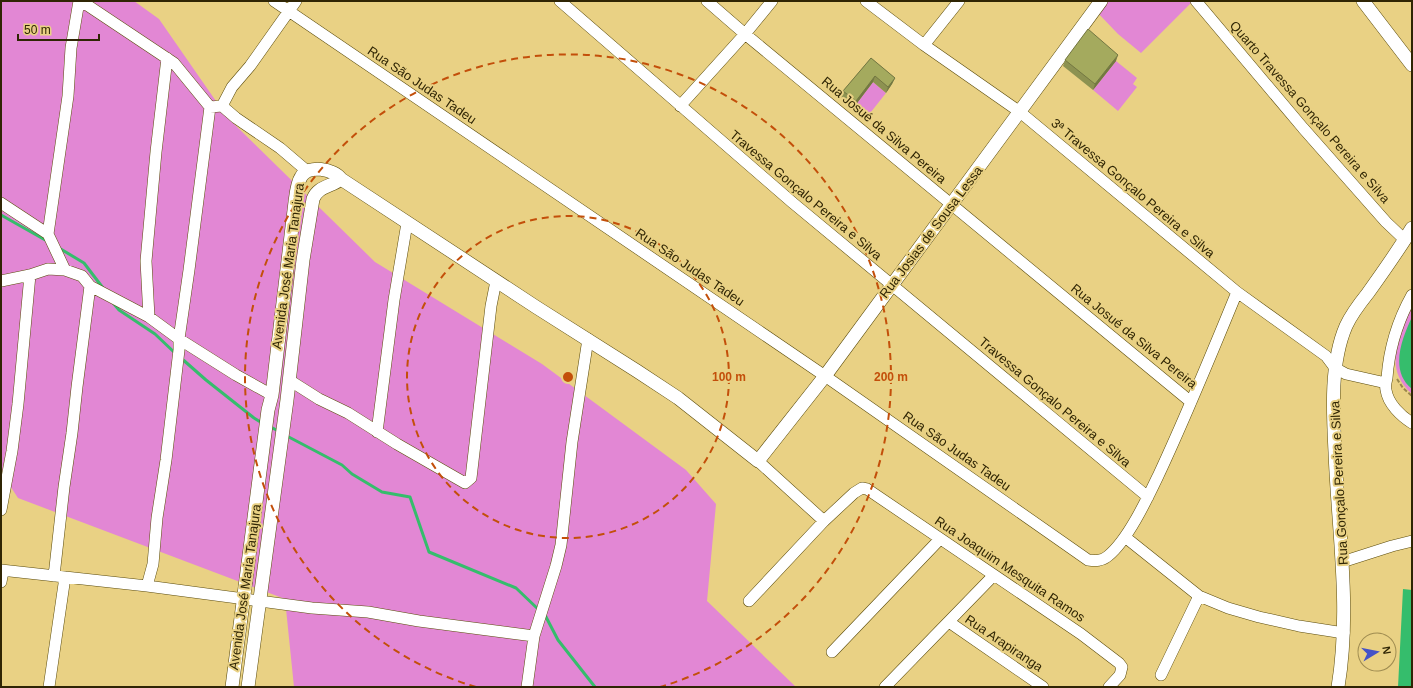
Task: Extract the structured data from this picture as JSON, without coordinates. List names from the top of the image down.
{
  "streets": {
    "street": [
      "Rua São Judas Tadeu",
      "Quarto Travessa Gonçalo Pereira e Silva",
      "Rua Josué da Silva Pereira",
      "3ª Travessa Gonçalo Pereira e Silva",
      "Travessa Gonçalo Pereira e Silva",
      "Rua Josias de Sousa Lessa",
      "Avenida José Maria Tanajura",
      "Rua Gonçalo Pereira e Silva",
      "Rua Joaquim Mesquita Ramos",
      "Rua Arapiranga"
    ]
  },
  "crossings": [
    ["Rua São Judas Tadeu", "Rua Josias de Sousa Lessa"],
    ["Quarto Travessa Gonçalo Pereira e Silva", "Rua Gonçalo Pereira e Silva"],
    ["Rua Josué da Silva Pereira", "Rua Josias de Sousa Lessa"],
    ["3ª Travessa Gonçalo Pereira e Silva", "Rua Josias de Sousa Lessa"],
    ["3ª Travessa Gonçalo Pereira e Silva", "Rua Gonçalo Pereira e Silva"],
    ["Travessa Gonçalo Pereira e Silva", "Rua Josias de Sousa Lessa"]
  ],
  "scale_bar": "50 m",
  "north": "right",
  "rings": ["100 m", "200 m"]
}
